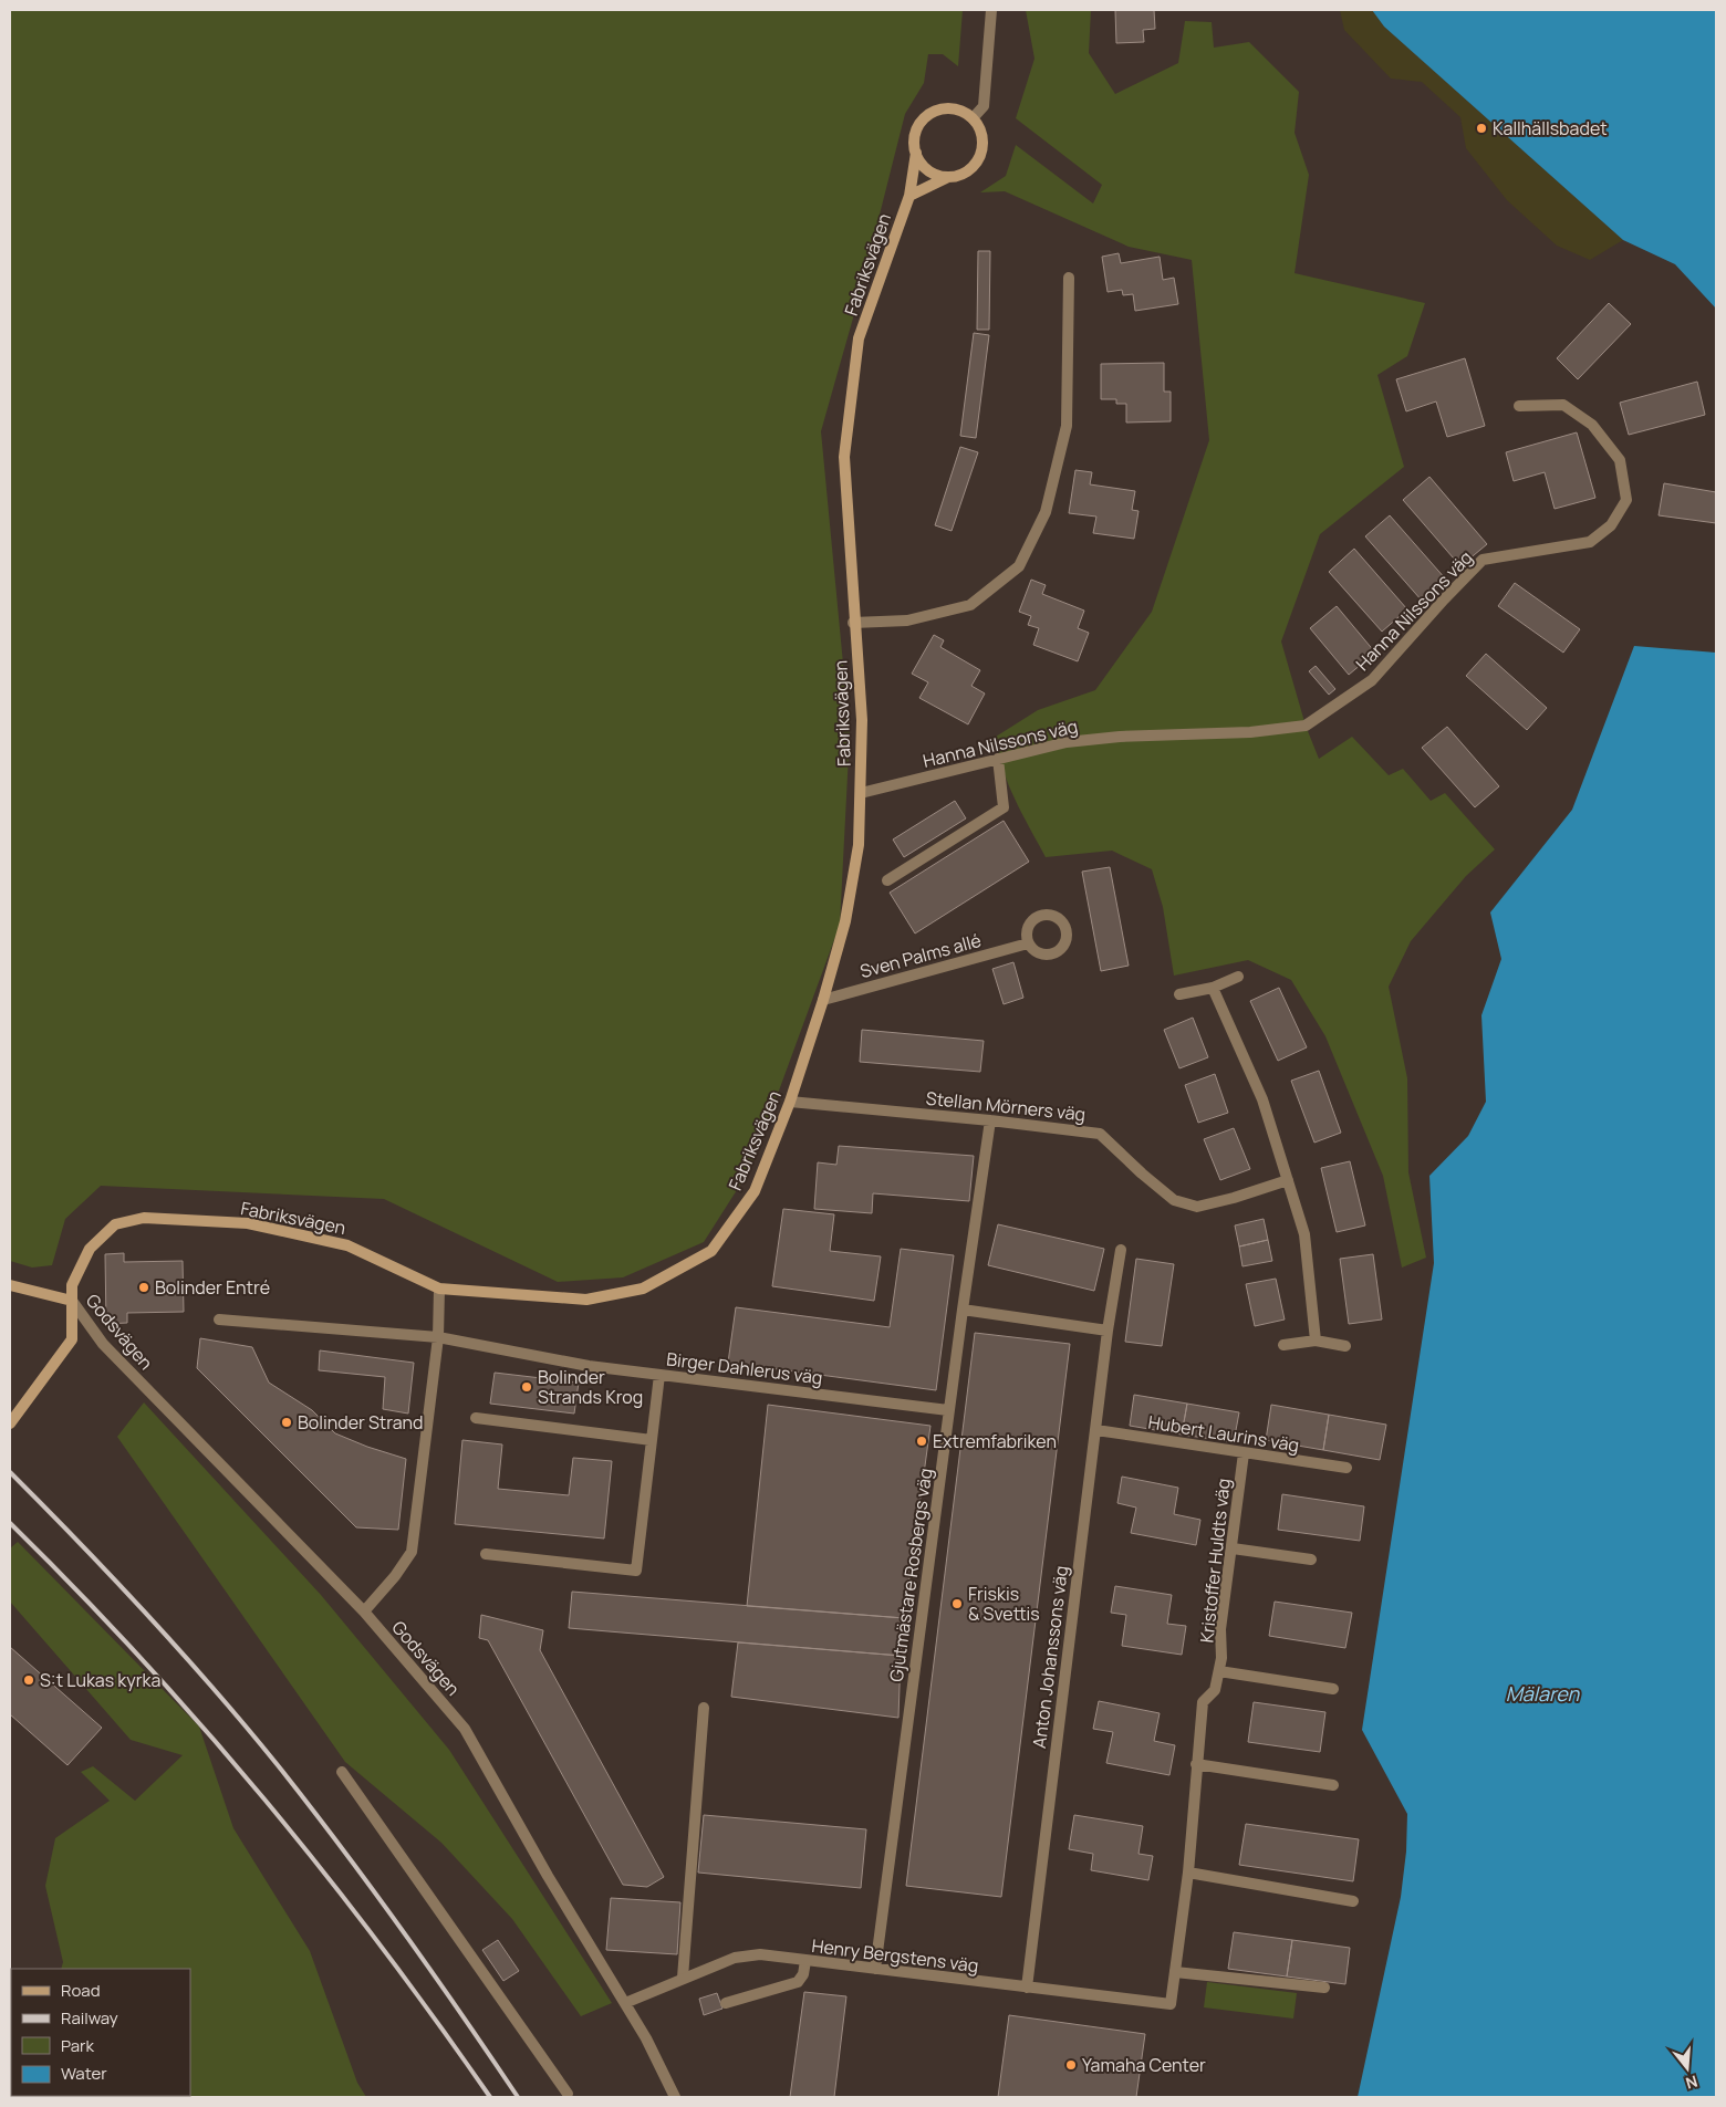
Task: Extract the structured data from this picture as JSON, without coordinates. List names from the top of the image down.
{
  "streets": {
    "street": [
      "Fabriksvägen",
      "Hanna Nilssons väg",
      "Sven Palms allé",
      "Stellan Mörners väg",
      "Godsvägen",
      "Birger Dahlerus väg",
      "Hubert Laurins väg",
      "Kristoffer Huldts väg",
      "Gjutmästare Rosbergs väg",
      "Anton Johanssons väg",
      "Henry Bergstens väg"
    ]
  },
  "crossings": [
    ["Fabriksvägen", "Hanna Nilssons väg"],
    ["Fabriksvägen", "Sven Palms allé"],
    ["Fabriksvägen", "Stellan Mörners väg"],
    ["Fabriksvägen", "Godsvägen"],
    ["Stellan Mörners väg", "Gjutmästare Rosbergs väg"],
    ["Godsvägen", "Henry Bergstens väg"],
    ["Birger Dahlerus väg", "Gjutmästare Rosbergs väg"],
    ["Hubert Laurins väg", "Kristoffer Huldts väg"],
    ["Hubert Laurins väg", "Anton Johanssons väg"],
    ["Kristoffer Huldts väg", "Henry Bergstens väg"],
    ["Gjutmästare Rosbergs väg", "Henry Bergstens väg"],
    ["Anton Johanssons väg", "Henry Bergstens väg"]
  ],
  "water": ["Mälaren"],
  "places": [
    "Kallhällsbadet",
    "Bolinder Entré",
    "Bolinder Strands Krog",
    "Bolinder Strand",
    "Extremfabriken",
    "Friskis & Svettis",
    "S:t Lukas kyrka",
    "Yamaha Center"
  ],
  "legend": [
    "Road",
    "Railway",
    "Park",
    "Water"
  ],
  "north": "bottom"
}
